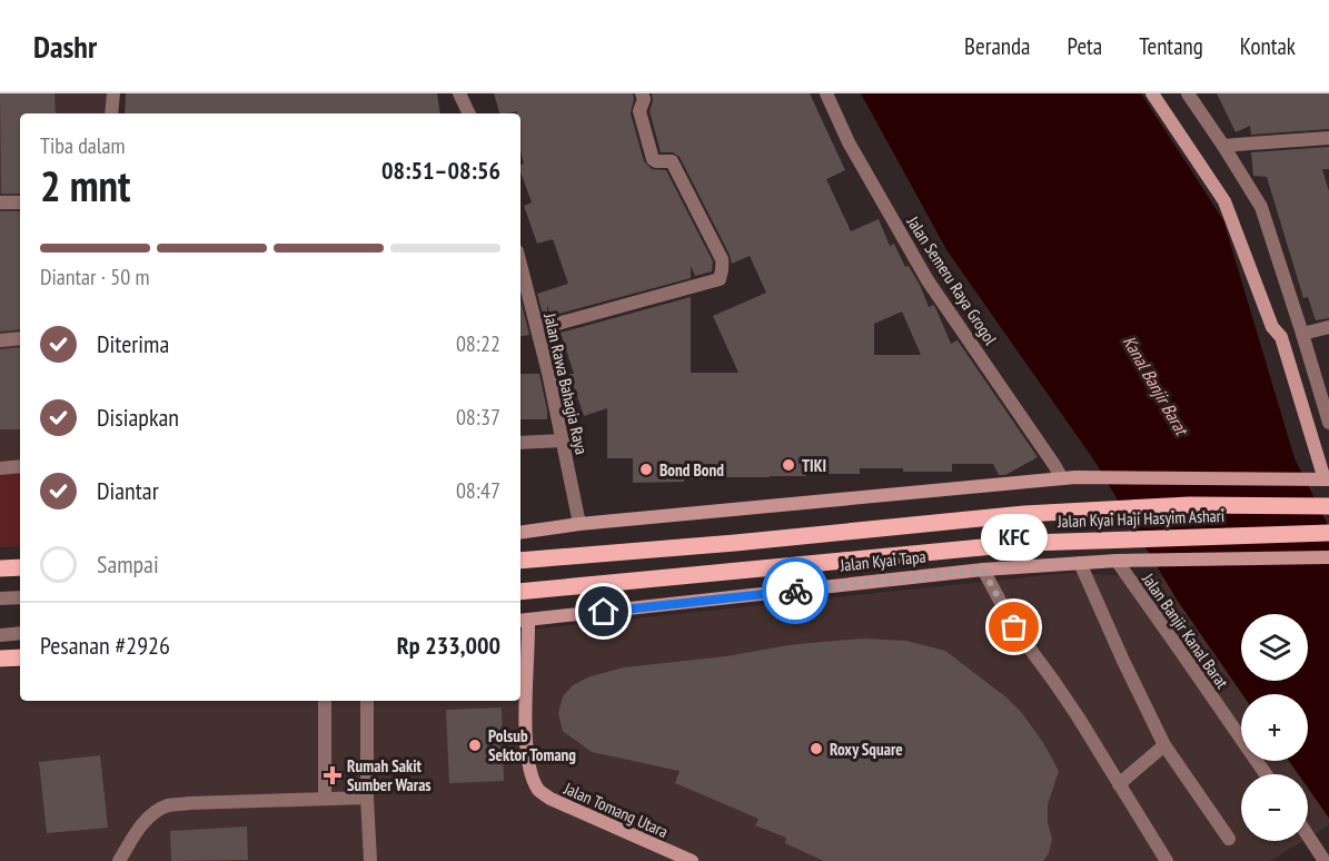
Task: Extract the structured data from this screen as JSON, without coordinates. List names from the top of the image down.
{
  "streets": {
    "main road": ["Jalan Kyai Haji Hasyim Ashari", "Jalan Kyai Tapa", "Jalan Tomang Utara"],
    "street": ["Jalan Semeru Raya Grogol", "Jalan Rawa Bahagia Raya", "Jalan Banjir Kanal Barat"]
  },
  "crossings": [
    ["Jalan Kyai Tapa", "Jalan Banjir Kanal Barat"],
    ["Jalan Kyai Tapa", "Jalan Tomang Utara"]
  ],
  "water": ["Kanal Banjir Barat"],
  "places": {
    "other": [
      "TIKI",
      "Bond Bond",
      "KFC",
      "Polsub Sektor Tomang",
      "Roxy Square"
    ],
    "health": ["Rumah Sakit Sumber Waras"]
  },
  "page": {
    "header": "Dashr",
    "nav": [
      "Beranda",
      "Peta",
      "Tentang",
      "Kontak"
    ],
    "heading": ["2 mnt", "Tiba dalam", "08:51–08:56"],
    "panel": ["Pesanan #2926", "Rp 233,000"],
    "bar": "Diantar · 50 m",
    "list": [
      ["Diterima", "08:22"],
      ["Disiapkan", "08:37"],
      ["Diantar", "08:47"],
      "Sampai"
    ],
    "bubble": "KFC",
    "map_buttons": ["+", "−"]
  }
}
